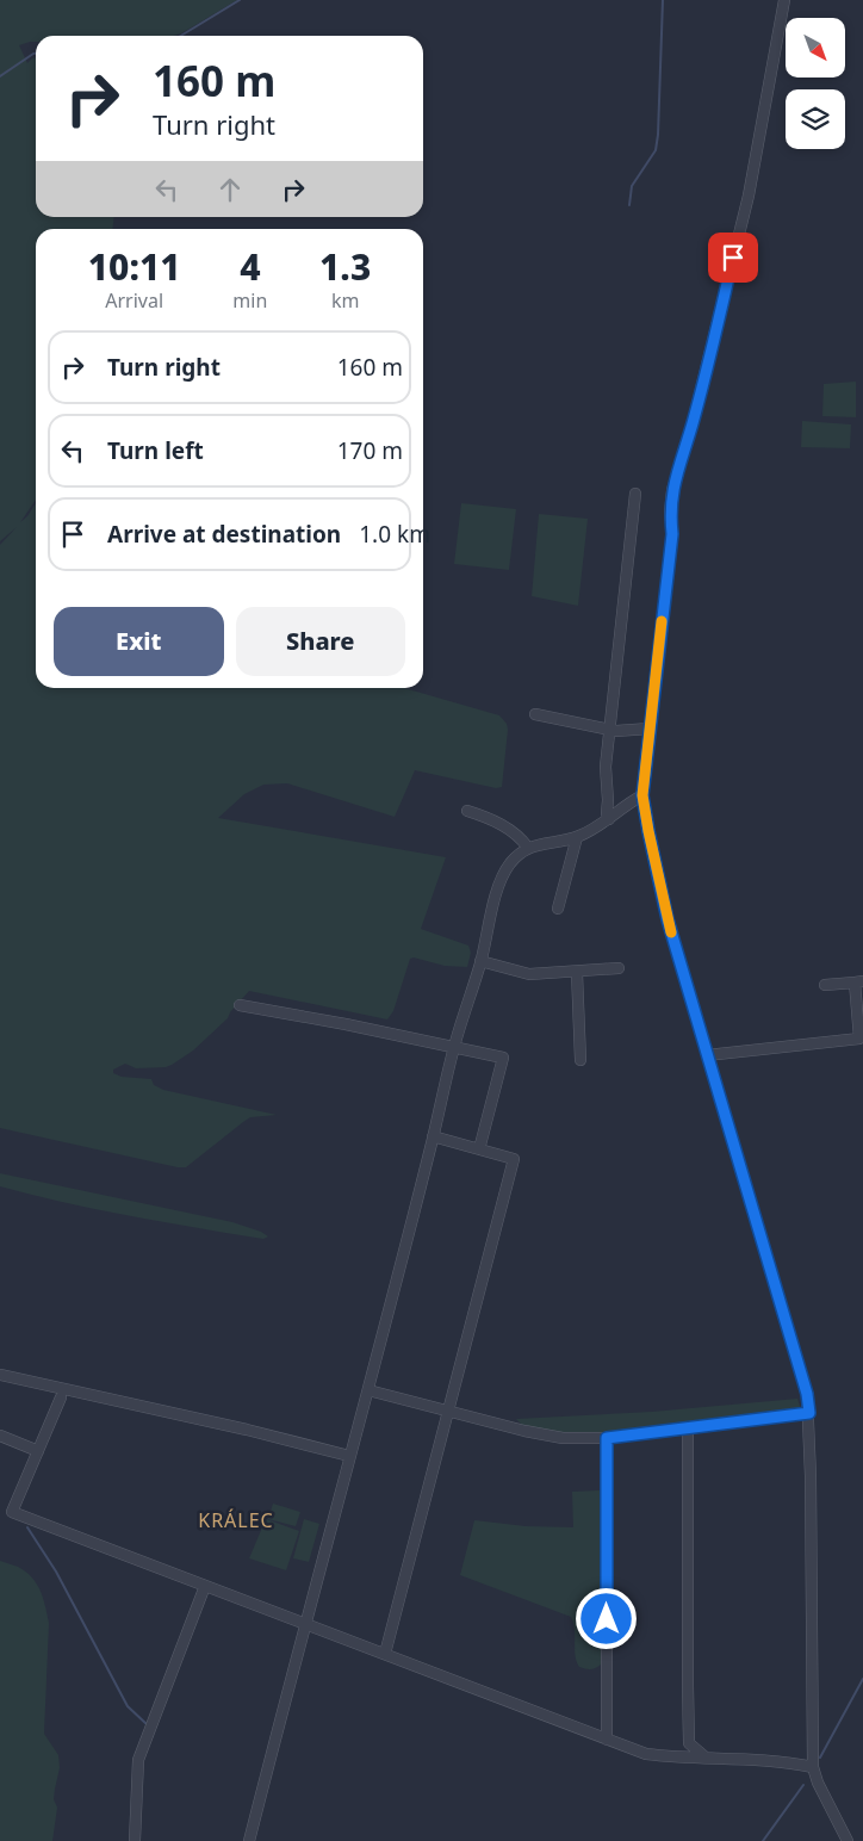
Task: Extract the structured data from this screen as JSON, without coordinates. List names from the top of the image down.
{
  "districts": ["KRÁLEC"],
  "north": "bottom right",
  "page": {
    "turn": ["160 m", "Turn right"],
    "eta": [
      "10:11",
      "Arrival",
      "4",
      "min",
      "1.3",
      "km"
    ],
    "list": [
      {
        "name": "Turn right",
        "value": "160 m"
      },
      {
        "name": "Turn left",
        "value": "170 m"
      },
      {
        "name": "Arrive at destination",
        "value": "1.0 km"
      }
    ],
    "buttons": ["Exit", "Share"]
  }
}
